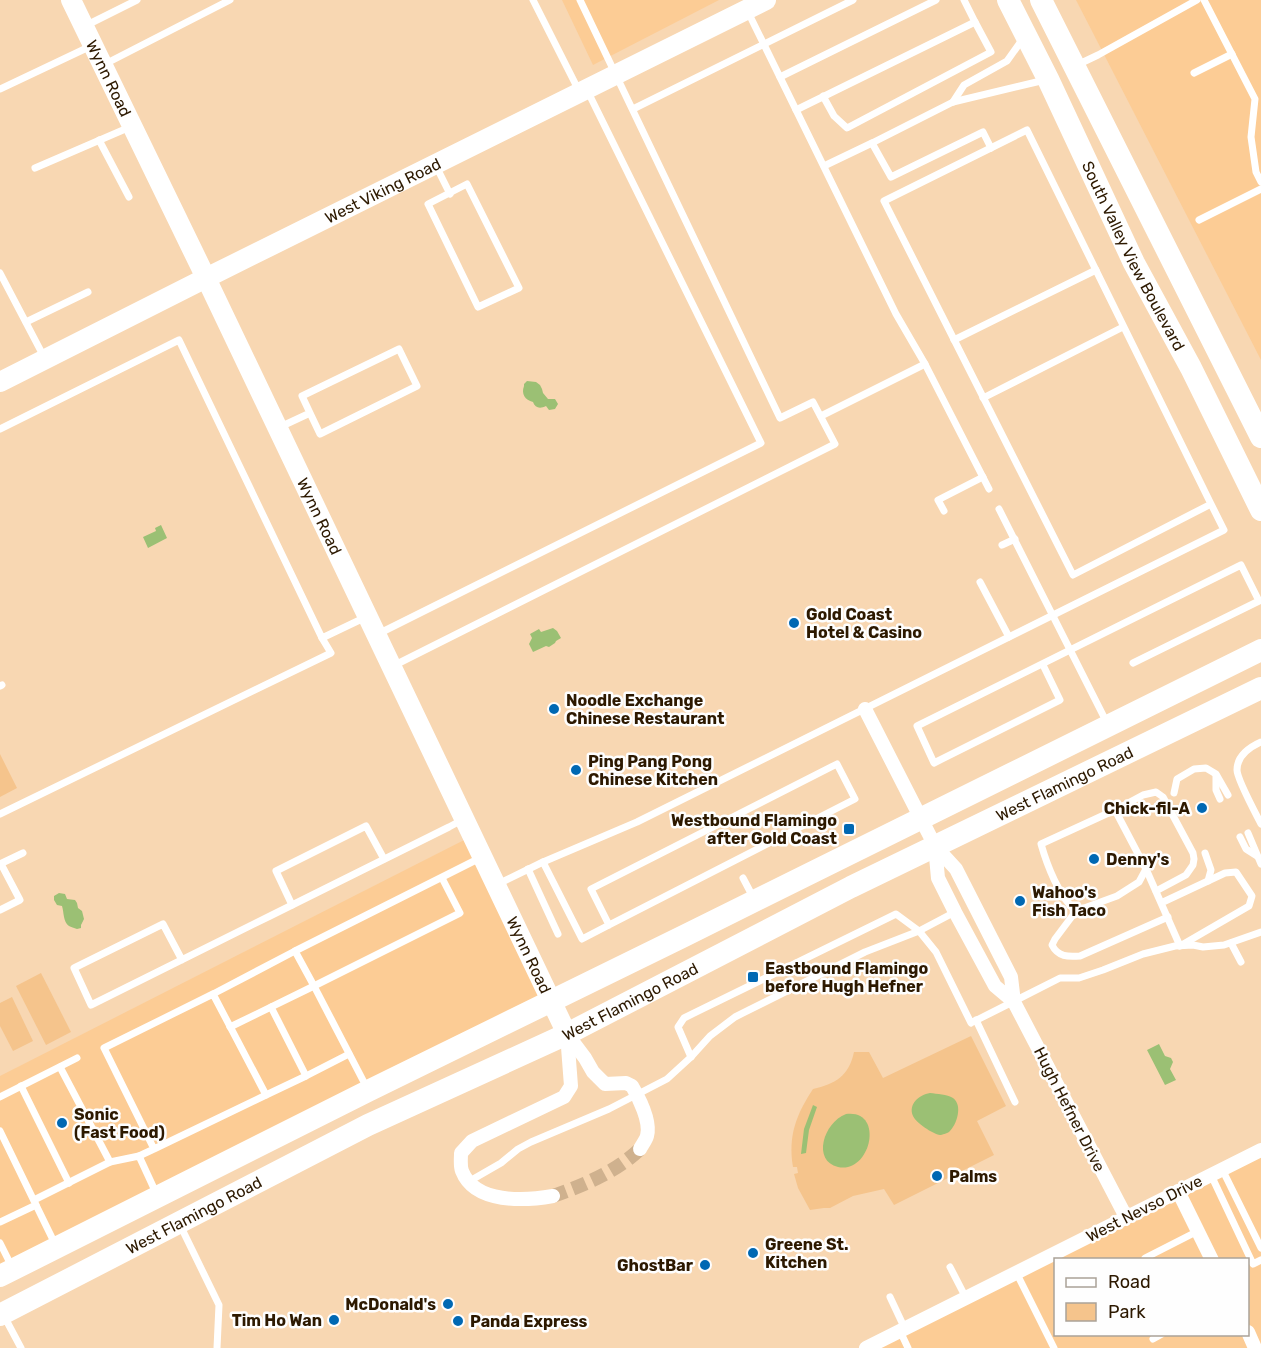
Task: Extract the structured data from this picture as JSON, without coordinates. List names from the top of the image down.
{
  "streets": {
    "main road": ["South Valley View Boulevard", "West Flamingo Road"],
    "street": [
      "Wynn Road",
      "West Viking Road",
      "Hugh Hefner Drive",
      "West Nevso Drive"
    ]
  },
  "crossings": [
    ["Wynn Road", "West Viking Road"],
    ["Wynn Road", "West Flamingo Road"],
    ["West Flamingo Road", "Hugh Hefner Drive"],
    ["Hugh Hefner Drive", "West Nevso Drive"]
  ],
  "places": {
    "other": [
      "Gold Coast Hotel & Casino",
      "Noodle Exchange Chinese Restaurant",
      "Ping Pang Pong Chinese Kitchen",
      "Chick-fil-A",
      "Denny's",
      "Wahoo's Fish Taco",
      "Sonic (Fast Food)",
      "Palms",
      "Greene St. Kitchen",
      "GhostBar",
      "McDonald's",
      "Tim Ho Wan",
      "Panda Express"
    ],
    "transit": ["Westbound Flamingo after Gold Coast", "Eastbound Flamingo before Hugh Hefner"]
  },
  "legend": ["Road", "Park"]
}
